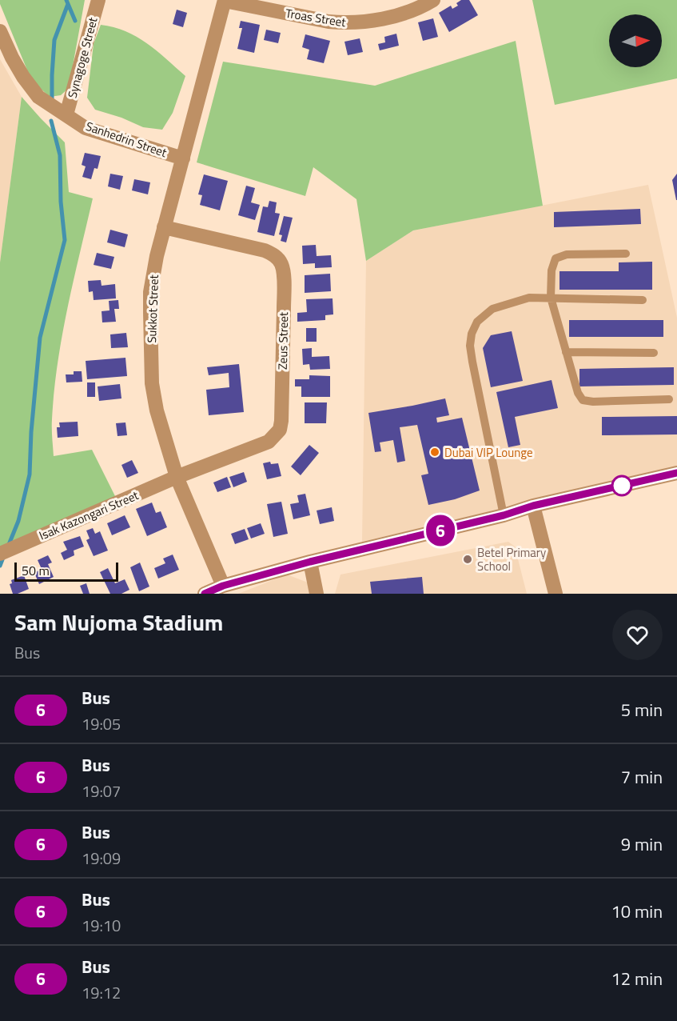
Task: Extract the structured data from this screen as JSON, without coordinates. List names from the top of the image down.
{
  "streets": {
    "street": [
      "Troas Street",
      "Synagoge Street",
      "Sanhedrin Street",
      "Sukkot Street",
      "Zeus Street",
      "Isak Kazongari Street"
    ]
  },
  "crossings": [
    ["Troas Street", "Sukkot Street"],
    ["Synagoge Street", "Sanhedrin Street"],
    ["Sanhedrin Street", "Sukkot Street"],
    ["Sukkot Street", "Zeus Street"],
    ["Sukkot Street", "Isak Kazongari Street"],
    ["Zeus Street", "Isak Kazongari Street"]
  ],
  "places": ["Dubai VIP Lounge", "Betel Primary School"],
  "lines": ["bus line 6"],
  "scale_bar": "50 m",
  "north": "right",
  "page": {
    "on_map": "6",
    "scale": "50 m",
    "heading": ["Sam Nujoma Stadium", "Bus"],
    "list": [
      {
        "mark": "6",
        "name": "Bus",
        "note": "19:05",
        "value": "5 min"
      },
      {
        "mark": "6",
        "name": "Bus",
        "note": "19:07",
        "value": "7 min"
      },
      {
        "mark": "6",
        "name": "Bus",
        "note": "19:09",
        "value": "9 min"
      },
      {
        "mark": "6",
        "name": "Bus",
        "note": "19:10",
        "value": "10 min"
      },
      {
        "mark": "6",
        "name": "Bus",
        "note": "19:12",
        "value": "12 min"
      }
    ]
  }
}
